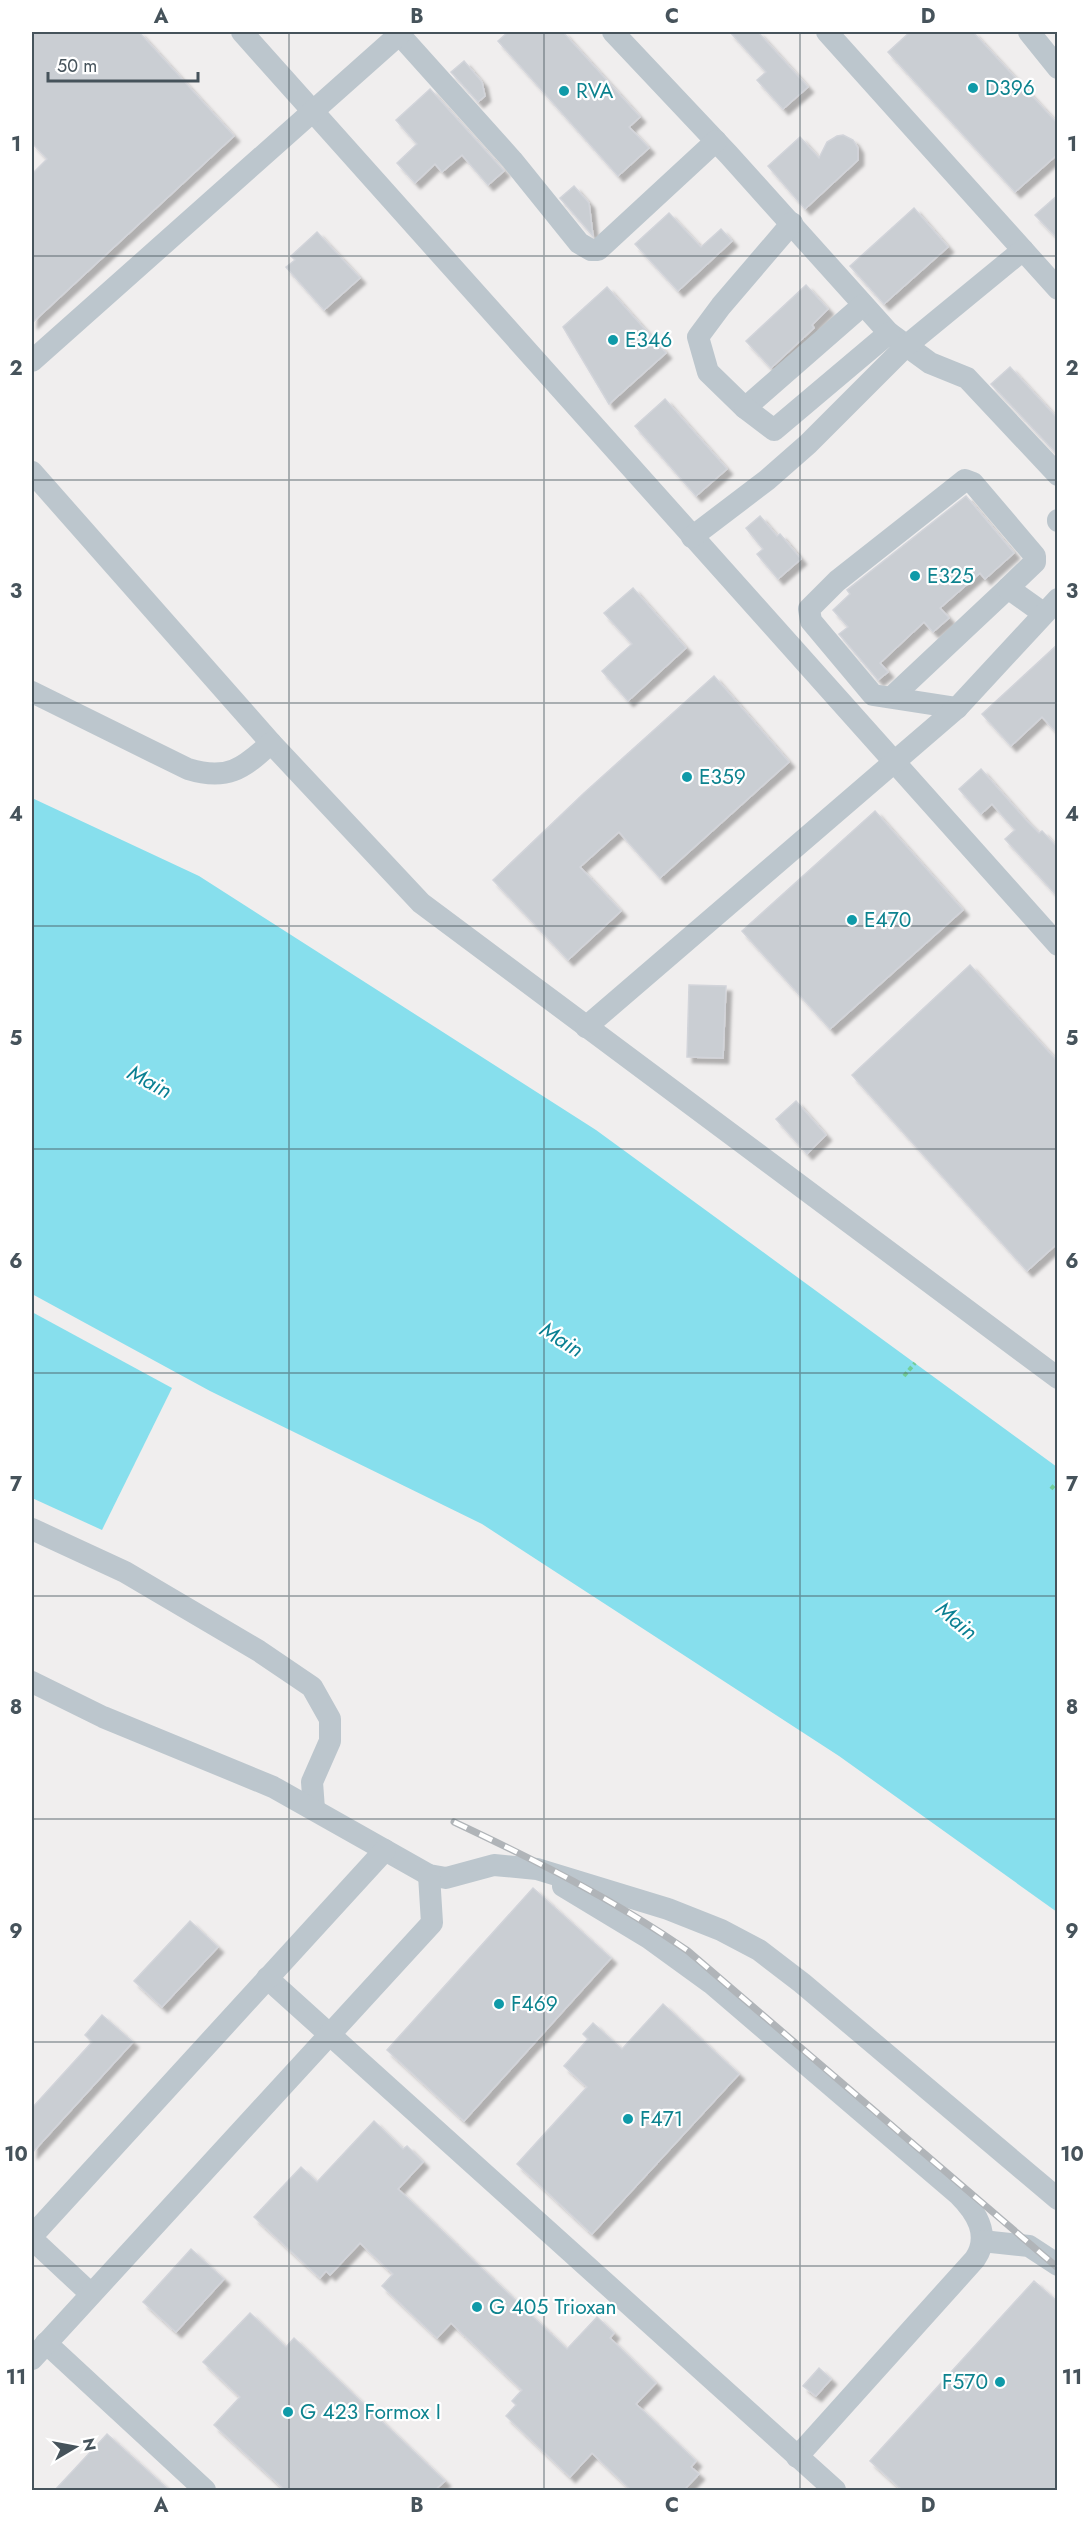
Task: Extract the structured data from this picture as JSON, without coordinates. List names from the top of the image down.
{
  "water": ["Main"],
  "places": [
    "D396",
    "RVA",
    "E346",
    "E325",
    "E359",
    "E470",
    "F469",
    "F471",
    "G 405 Trioxan",
    "F570",
    "G 423 Formox I"
  ],
  "scale_bar": "50 m",
  "north": "right",
  "grid": {
    "columns": [
      "A",
      "B",
      "C",
      "D"
    ],
    "rows": [
      "1",
      "2",
      "3",
      "4",
      "5",
      "6",
      "7",
      "8",
      "9",
      "10",
      "11"
    ]
  }
}
